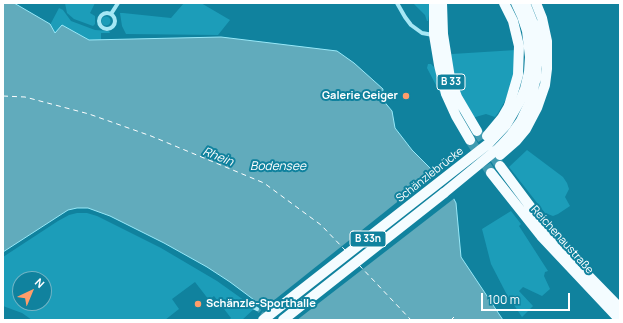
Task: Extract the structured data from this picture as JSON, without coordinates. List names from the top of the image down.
{
  "streets": {
    "main road": [
      "B 33",
      "Schänzlebrücke",
      "B 33n",
      "Reichenaustraße"
    ]
  },
  "crossings": [
    ["Schänzlebrücke", "B 33n"]
  ],
  "water": ["Rhein", "Bodensee"],
  "places": ["Galerie Geiger", "Schänzle-Sporthalle"],
  "scale_bar": "100 m",
  "north": "top right"
}
